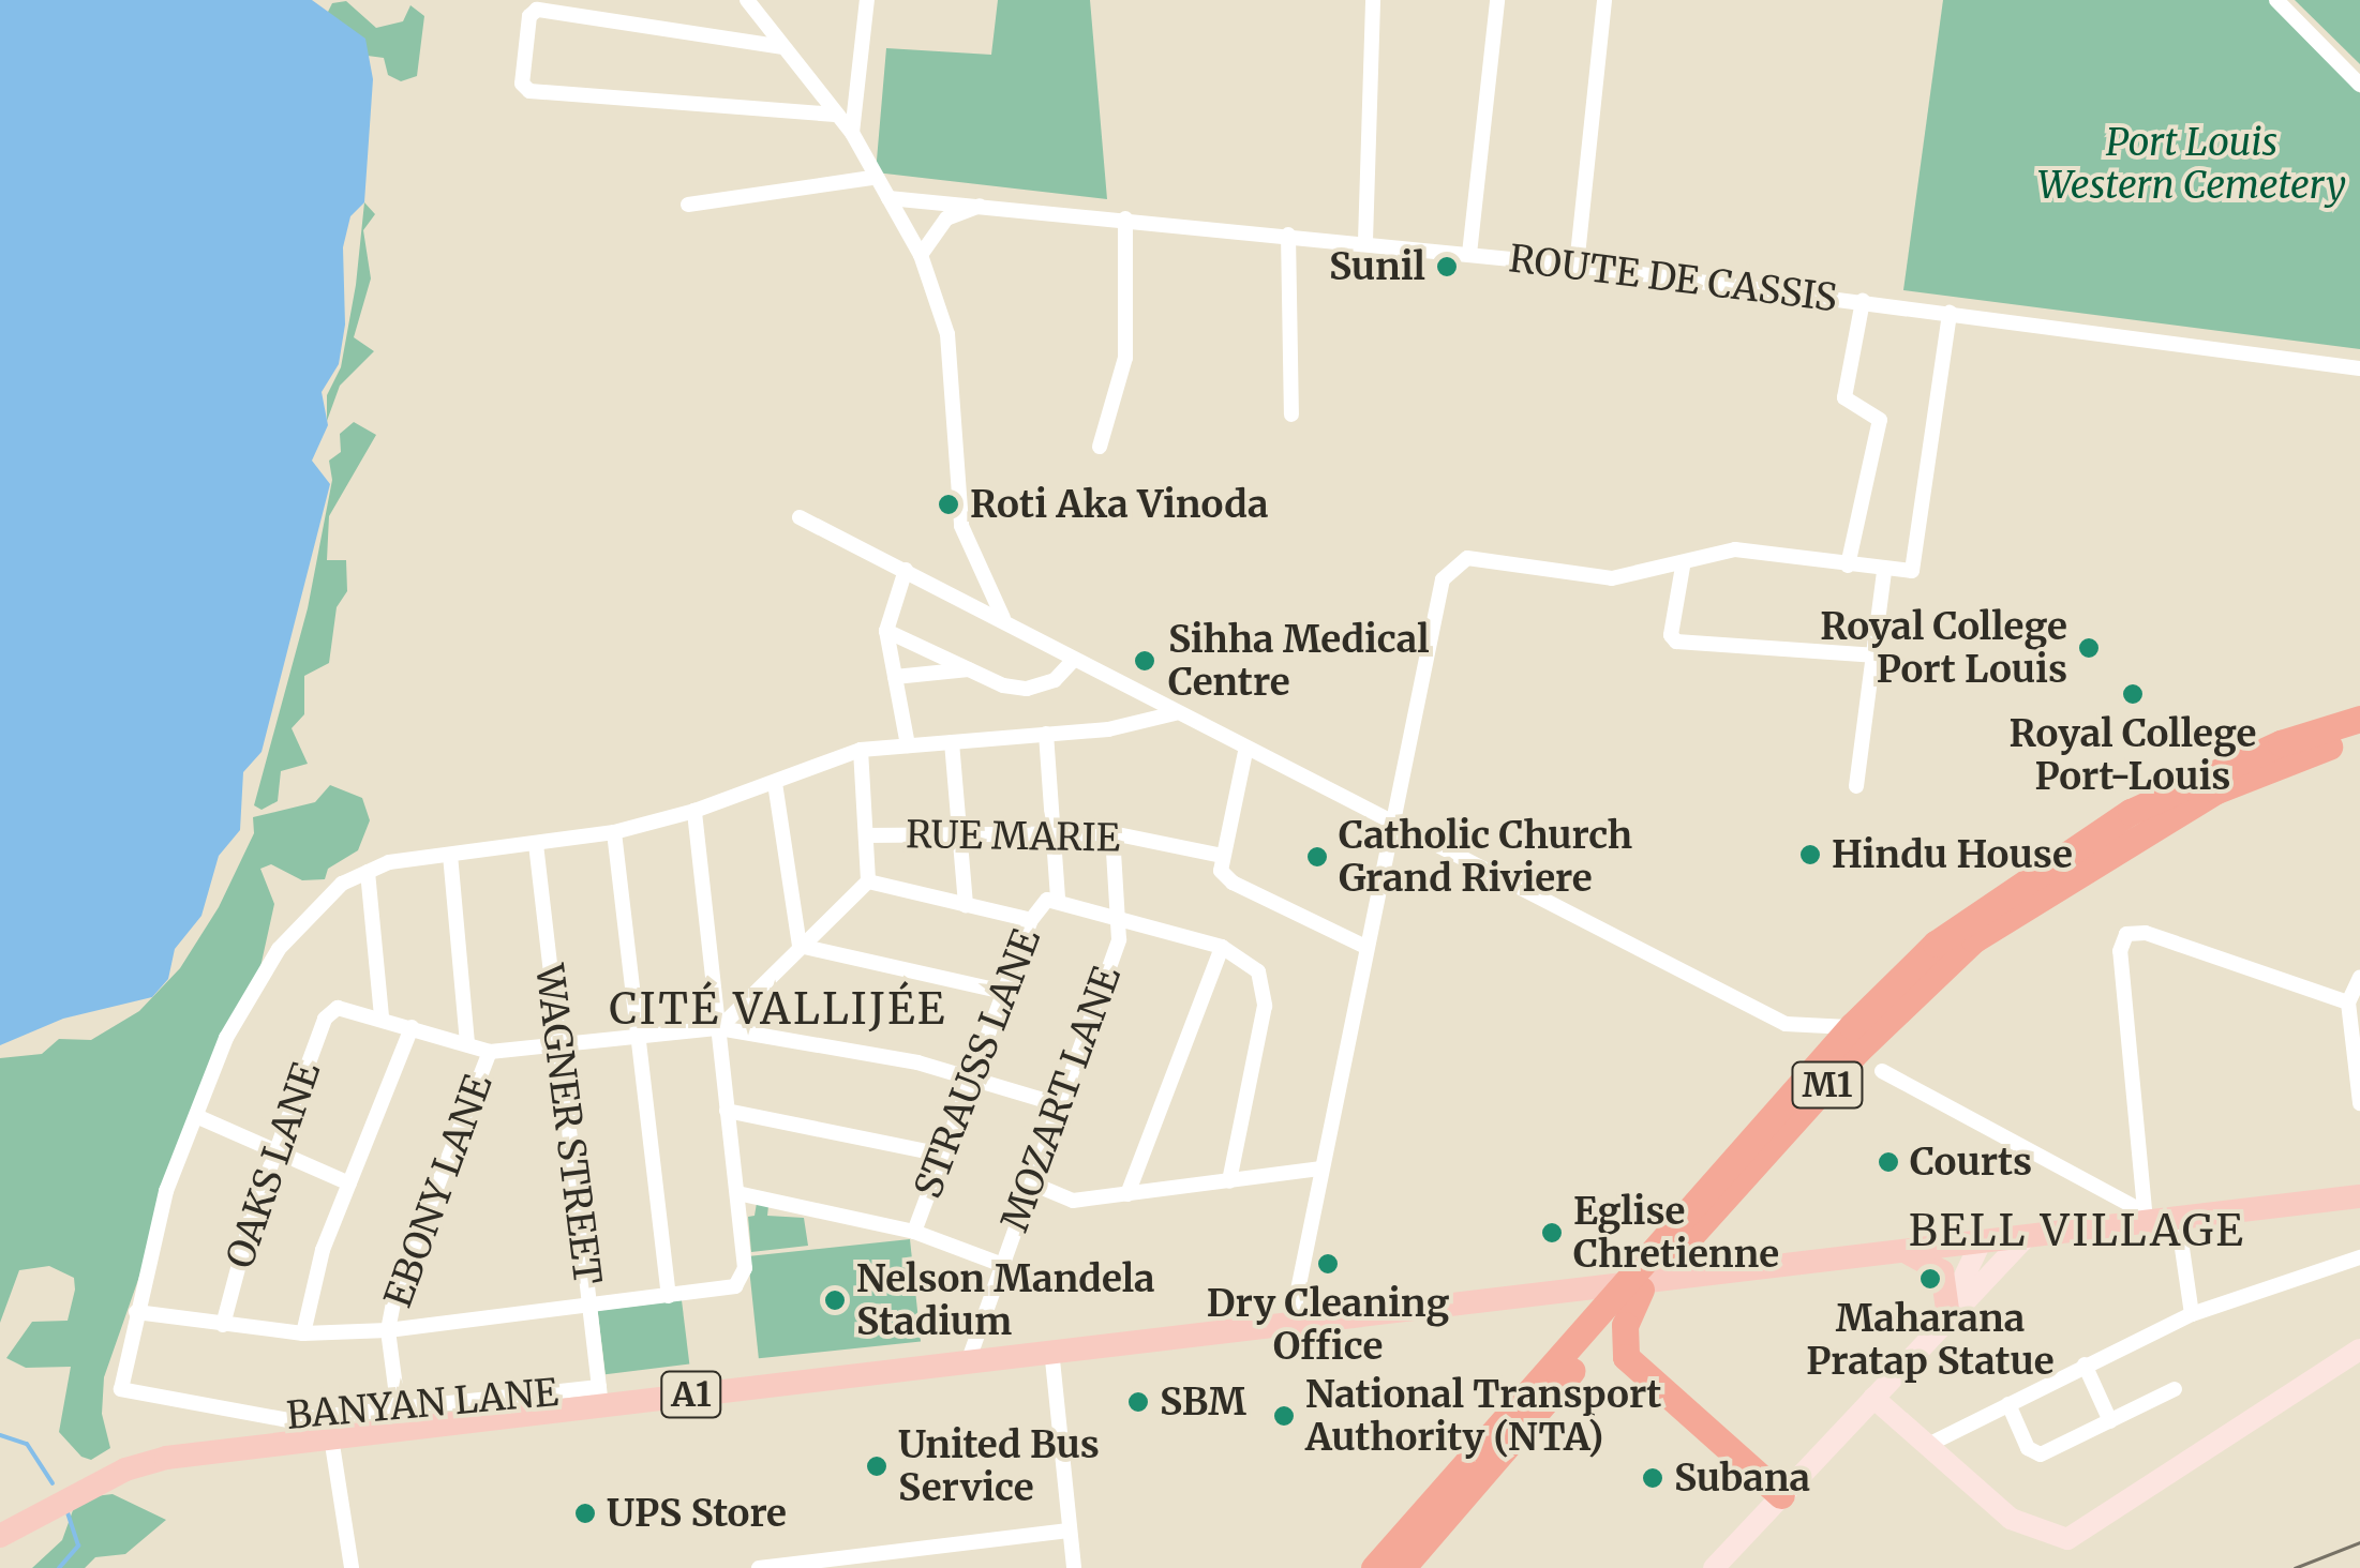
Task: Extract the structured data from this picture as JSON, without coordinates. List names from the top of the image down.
{
  "streets": {
    "highway": ["M1"],
    "main road": ["A1"],
    "street": [
      "ROUTE DE CASSIS",
      "RUE MARIE",
      "STRAUSS LANE",
      "MOZART LANE",
      "WAGNER STREET",
      "OAKS LANE",
      "EBONY LANE",
      "BANYAN LANE"
    ]
  },
  "crossings": [
    ["RUE MARIE", "MOZART LANE"],
    ["MOZART LANE", "A1"],
    ["WAGNER STREET", "A1"],
    ["WAGNER STREET", "BANYAN LANE"],
    ["A1", "BANYAN LANE"]
  ],
  "districts": ["CITÉ VALLIJÉE", "BELL VILLAGE"],
  "parks": ["Port Louis Western Cemetery"],
  "places": [
    "Sunil",
    "Roti Aka Vinoda",
    "Royal College Port Louis",
    "Sihha Medical Centre",
    "Royal College Port-Louis",
    "Hindu House",
    "Catholic Church Grand Riviere",
    "Courts",
    "Eglise Chretienne",
    "Dry Cleaning Office",
    "Maharana Pratap Statue",
    "Nelson Mandela Stadium",
    "SBM",
    "National Transport Authority (NTA)",
    "United Bus Service",
    "Subana",
    "UPS Store"
  ]
}
